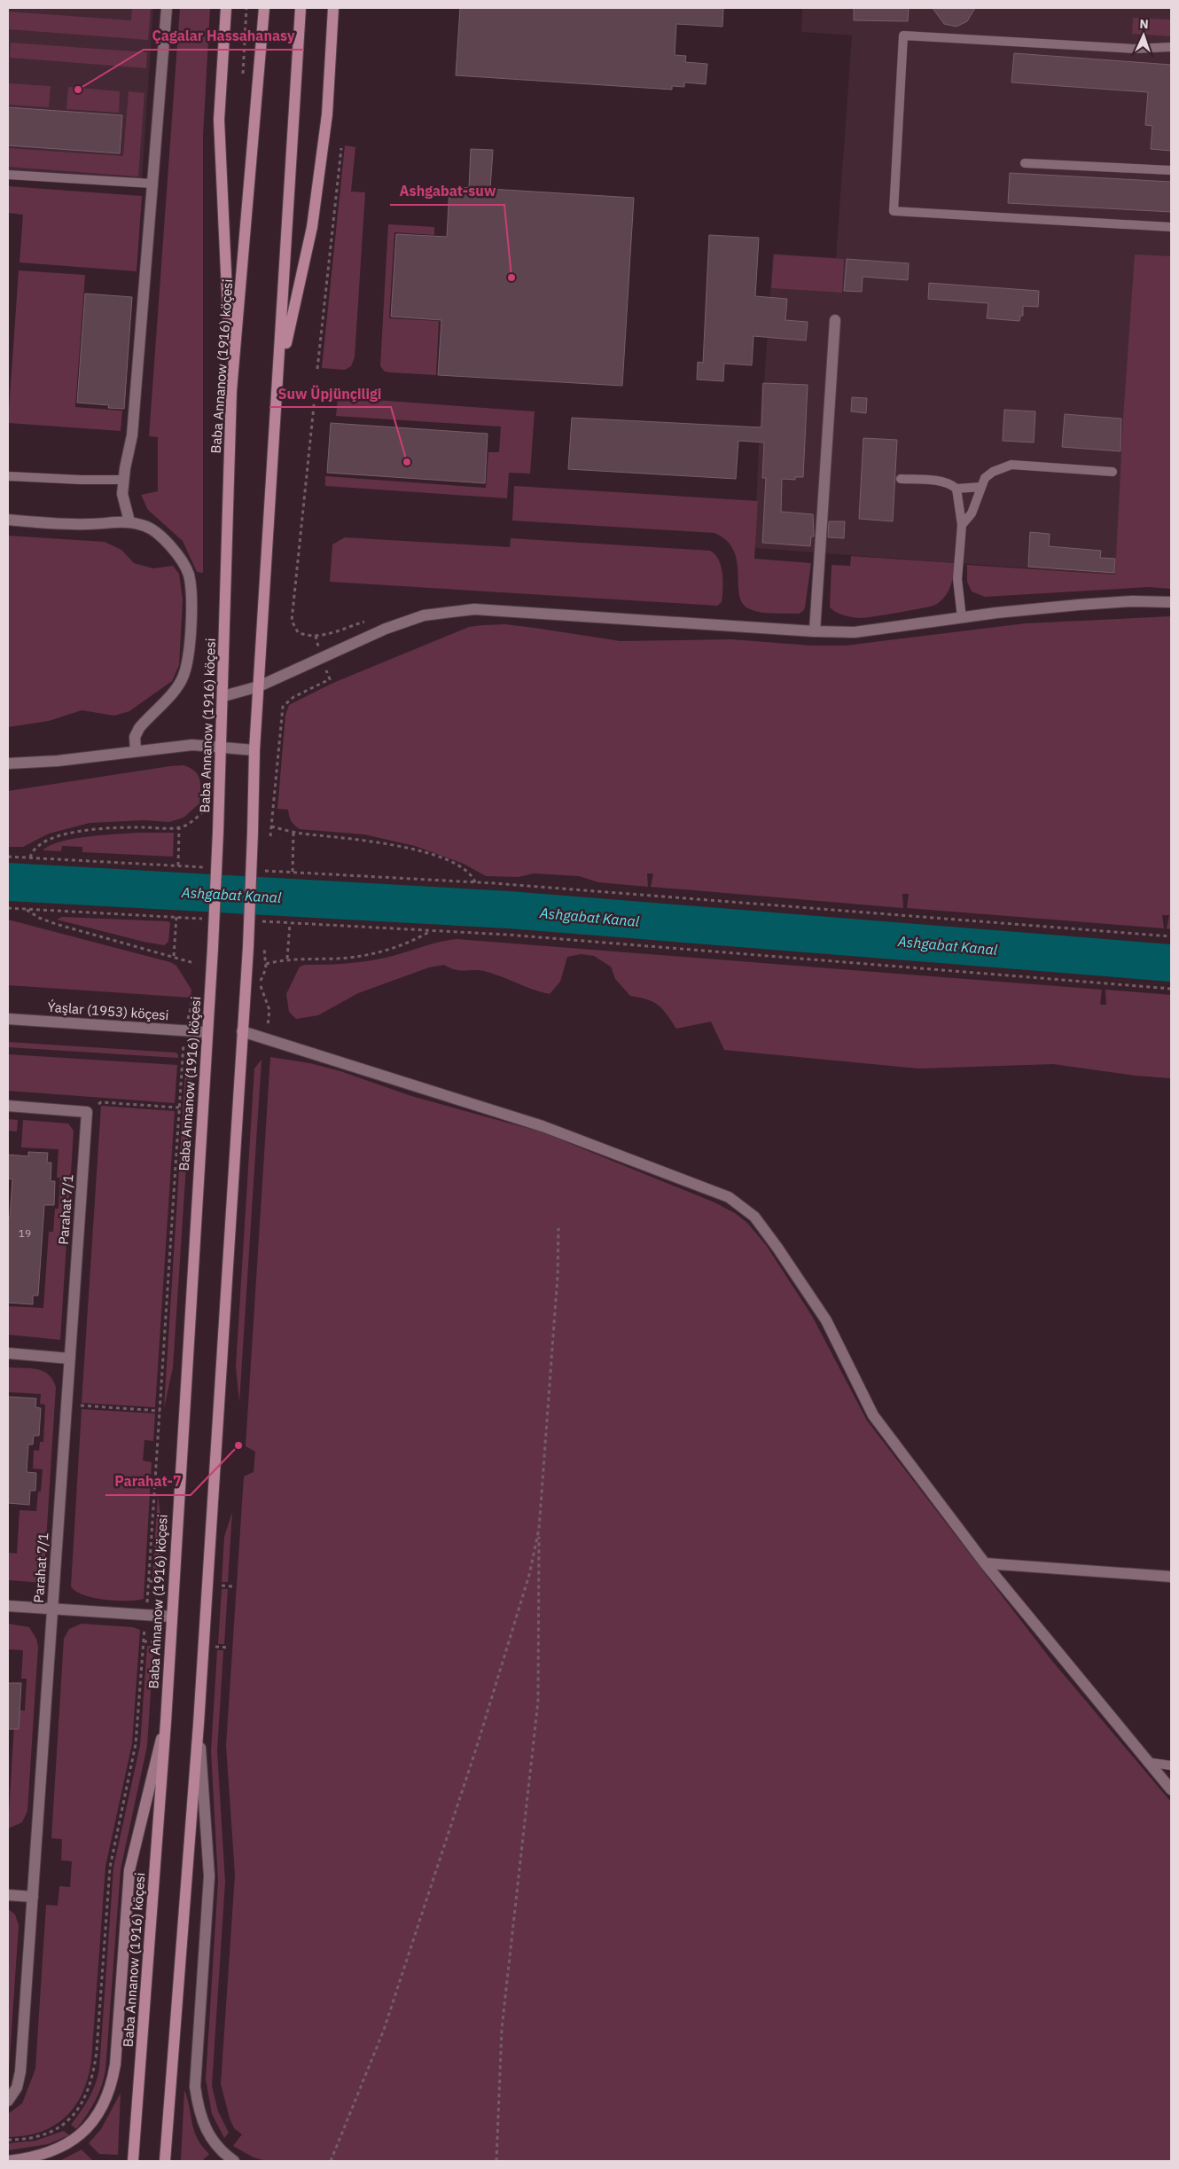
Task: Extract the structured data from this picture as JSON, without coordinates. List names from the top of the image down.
{
  "streets": {
    "main road": ["Baba Annanow (1916) köçesi"],
    "street": ["Ýaşlar (1953) köçesi", "Parahat 7/1"]
  },
  "crossings": [
    ["Baba Annanow (1916) köçesi", "Ýaşlar (1953) köçesi"]
  ],
  "water": ["Ashgabat Kanal"],
  "places": [
    "Çagalar Hassahanasy",
    "Ashgabat-suw",
    "Suw Üpjünçiligi",
    "Parahat-7"
  ],
  "house_numbers": ["19"],
  "north": "top"
}
